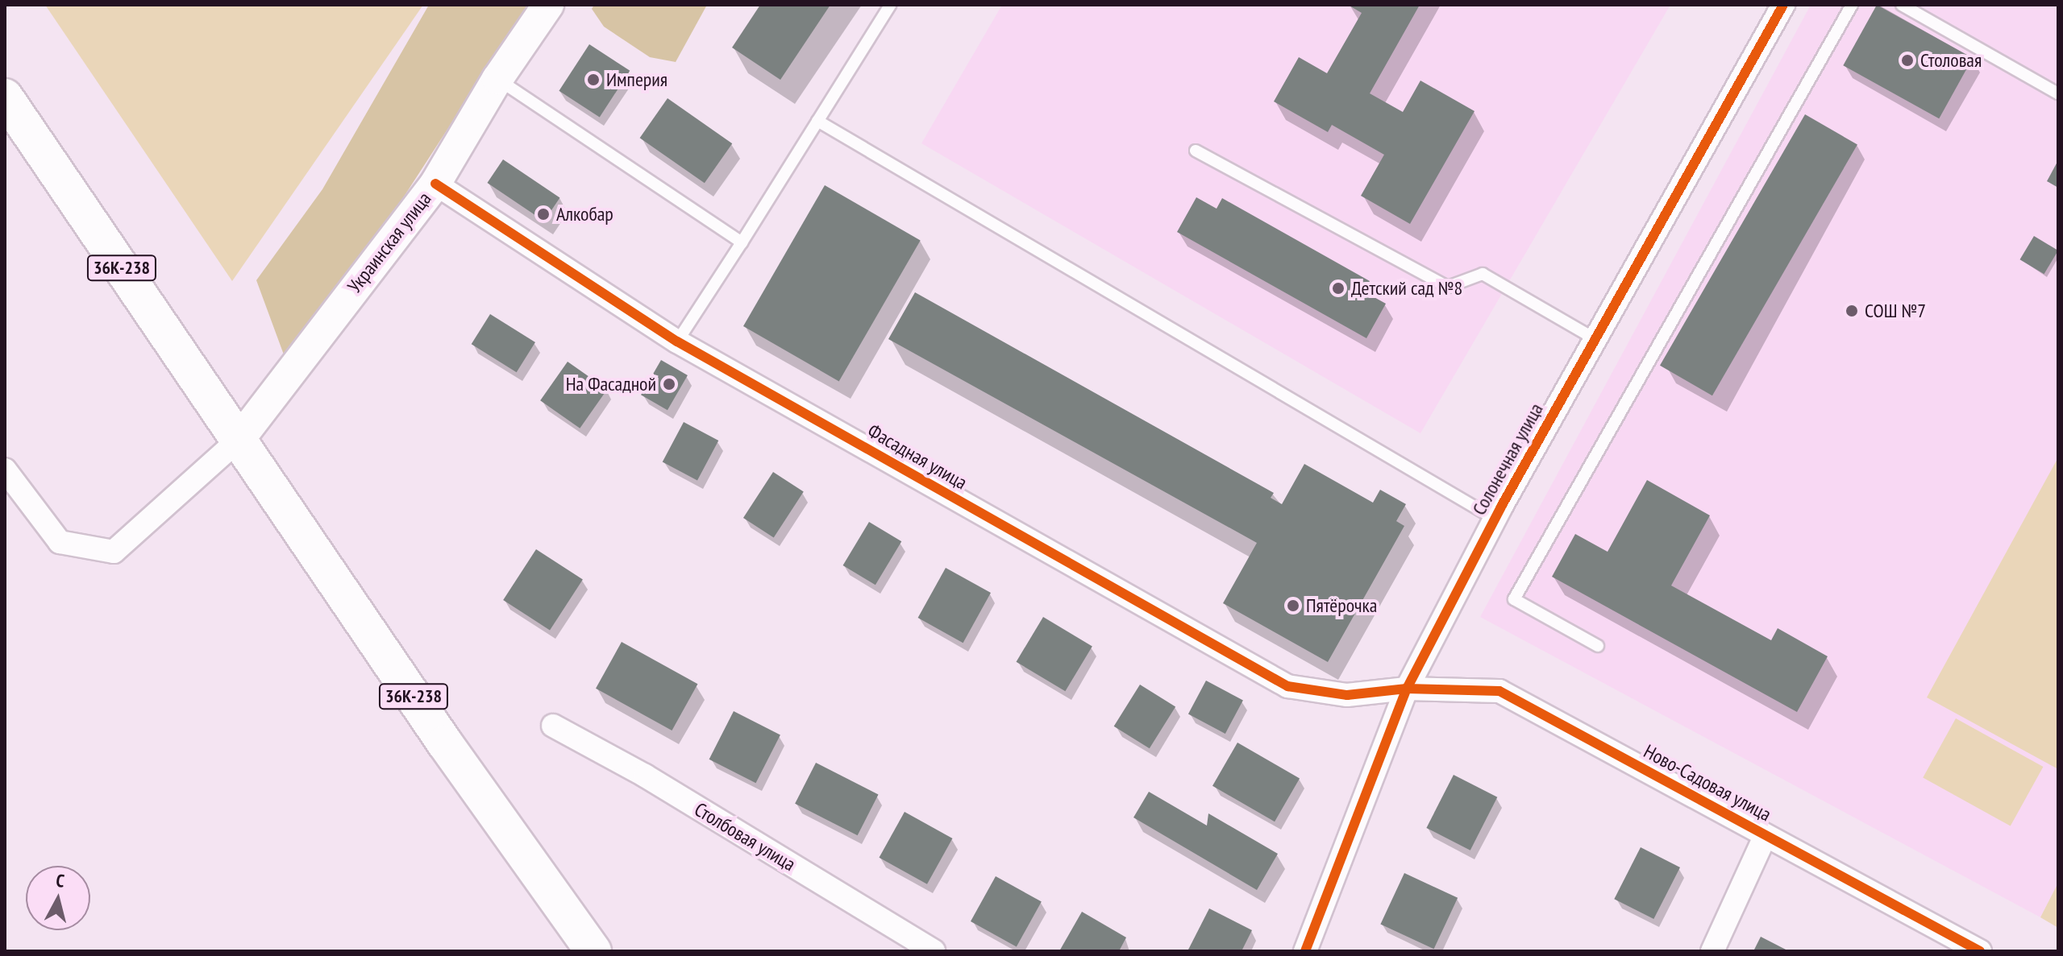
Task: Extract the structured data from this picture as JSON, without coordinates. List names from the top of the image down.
{
  "streets": {
    "main road": ["Украинская улица", "36К-238"],
    "street": [
      "Фасадная улица",
      "Солонечная улица",
      "Ново-Садовая улица",
      "Столбовая улица"
    ]
  },
  "crossings": [
    ["Украинская улица", "36К-238"],
    ["Украинская улица", "Фасадная улица"],
    ["Фасадная улица", "Солонечная улица"],
    ["Фасадная улица", "Ново-Садовая улица"],
    ["Солонечная улица", "Ново-Садовая улица"]
  ],
  "places": [
    "Столовая",
    "Империя",
    "Алкобар",
    "Детский сад №8",
    "СОШ №7",
    "На Фасадной",
    "Пятёрочка"
  ],
  "north": "top"
}
